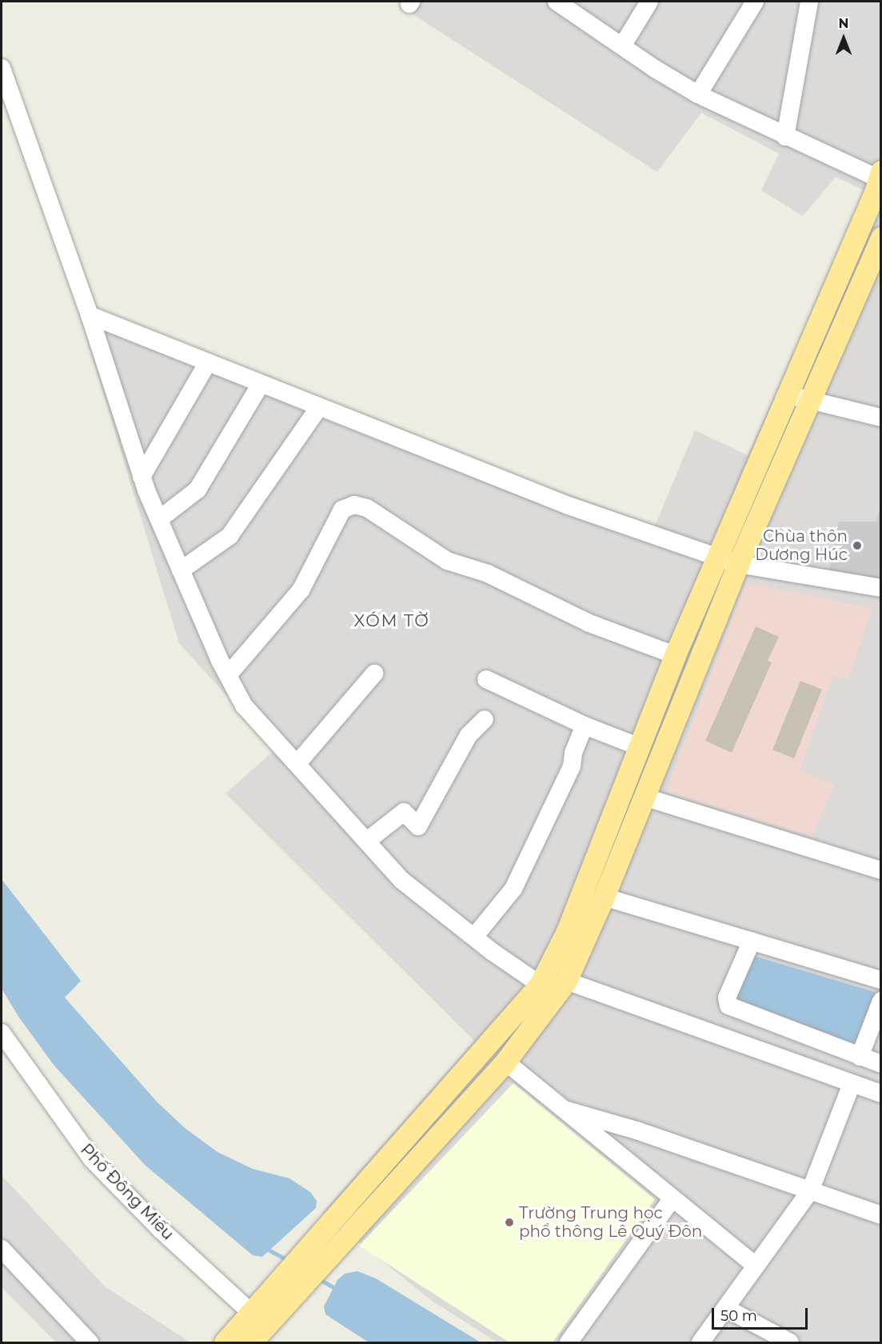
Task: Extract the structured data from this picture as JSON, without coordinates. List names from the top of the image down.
{
  "streets": {
    "street": ["Phố Đông Miếu"]
  },
  "districts": ["XÓM TỜ"],
  "places": ["Chùa thôn Dương Húc", "Trường Trung học phổ thông Lê Quý Đôn"],
  "scale_bar": "50 m",
  "north": "top"
}
